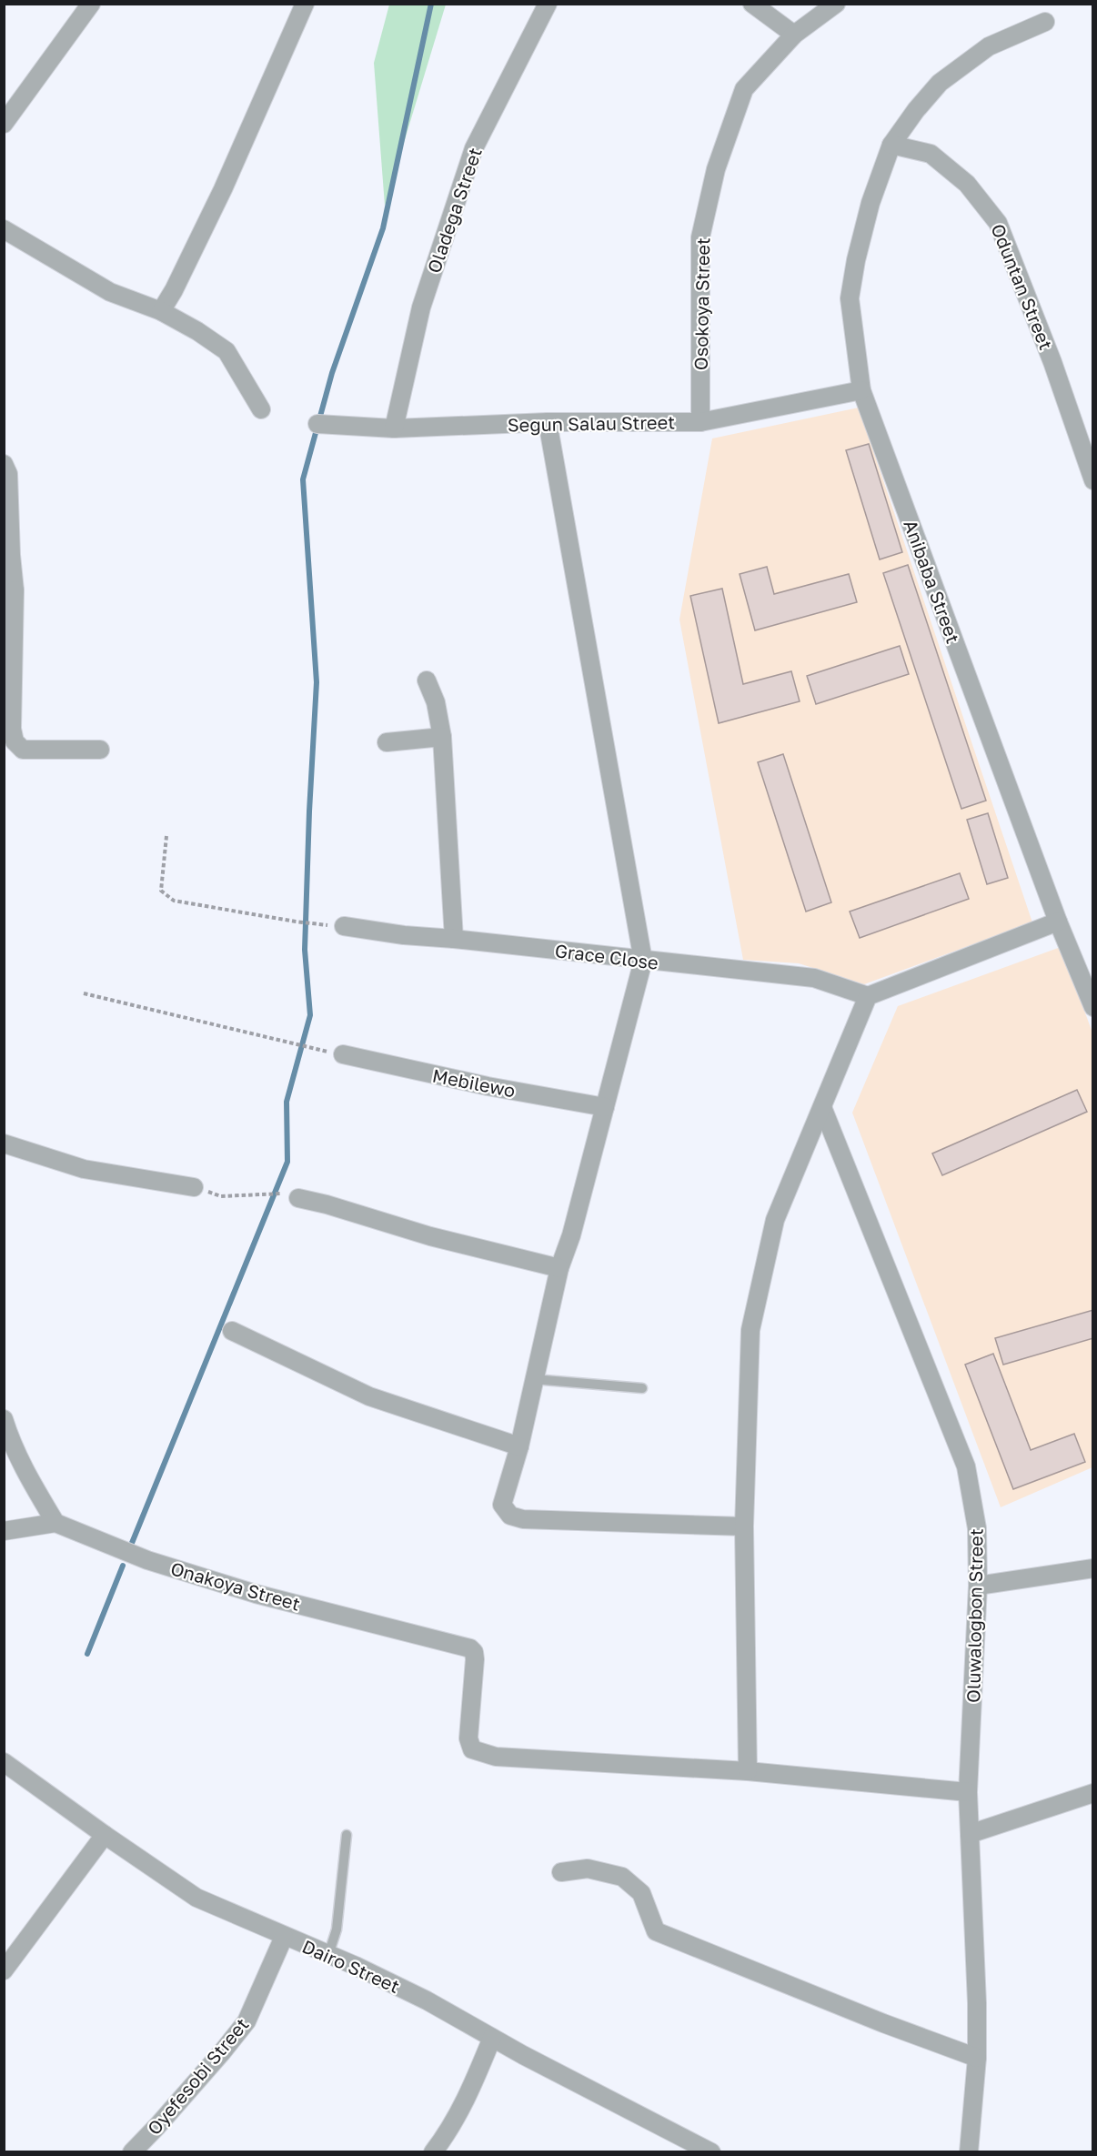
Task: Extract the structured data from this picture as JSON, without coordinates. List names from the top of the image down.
{
  "streets": {
    "street": [
      "Oladega Street",
      "Oduntan Street",
      "Osokoya Street",
      "Segun Salau Street",
      "Anibaba Street",
      "Grace Close",
      "Mebilewo",
      "Onakoya Street",
      "Oluwalogbon Street",
      "Dairo Street",
      "Oyefesobi Street"
    ]
  },
  "crossings": [
    ["Oladega Street", "Segun Salau Street"],
    ["Oduntan Street", "Anibaba Street"],
    ["Osokoya Street", "Segun Salau Street"],
    ["Segun Salau Street", "Anibaba Street"],
    ["Dairo Street", "Oyefesobi Street"]
  ]
}
